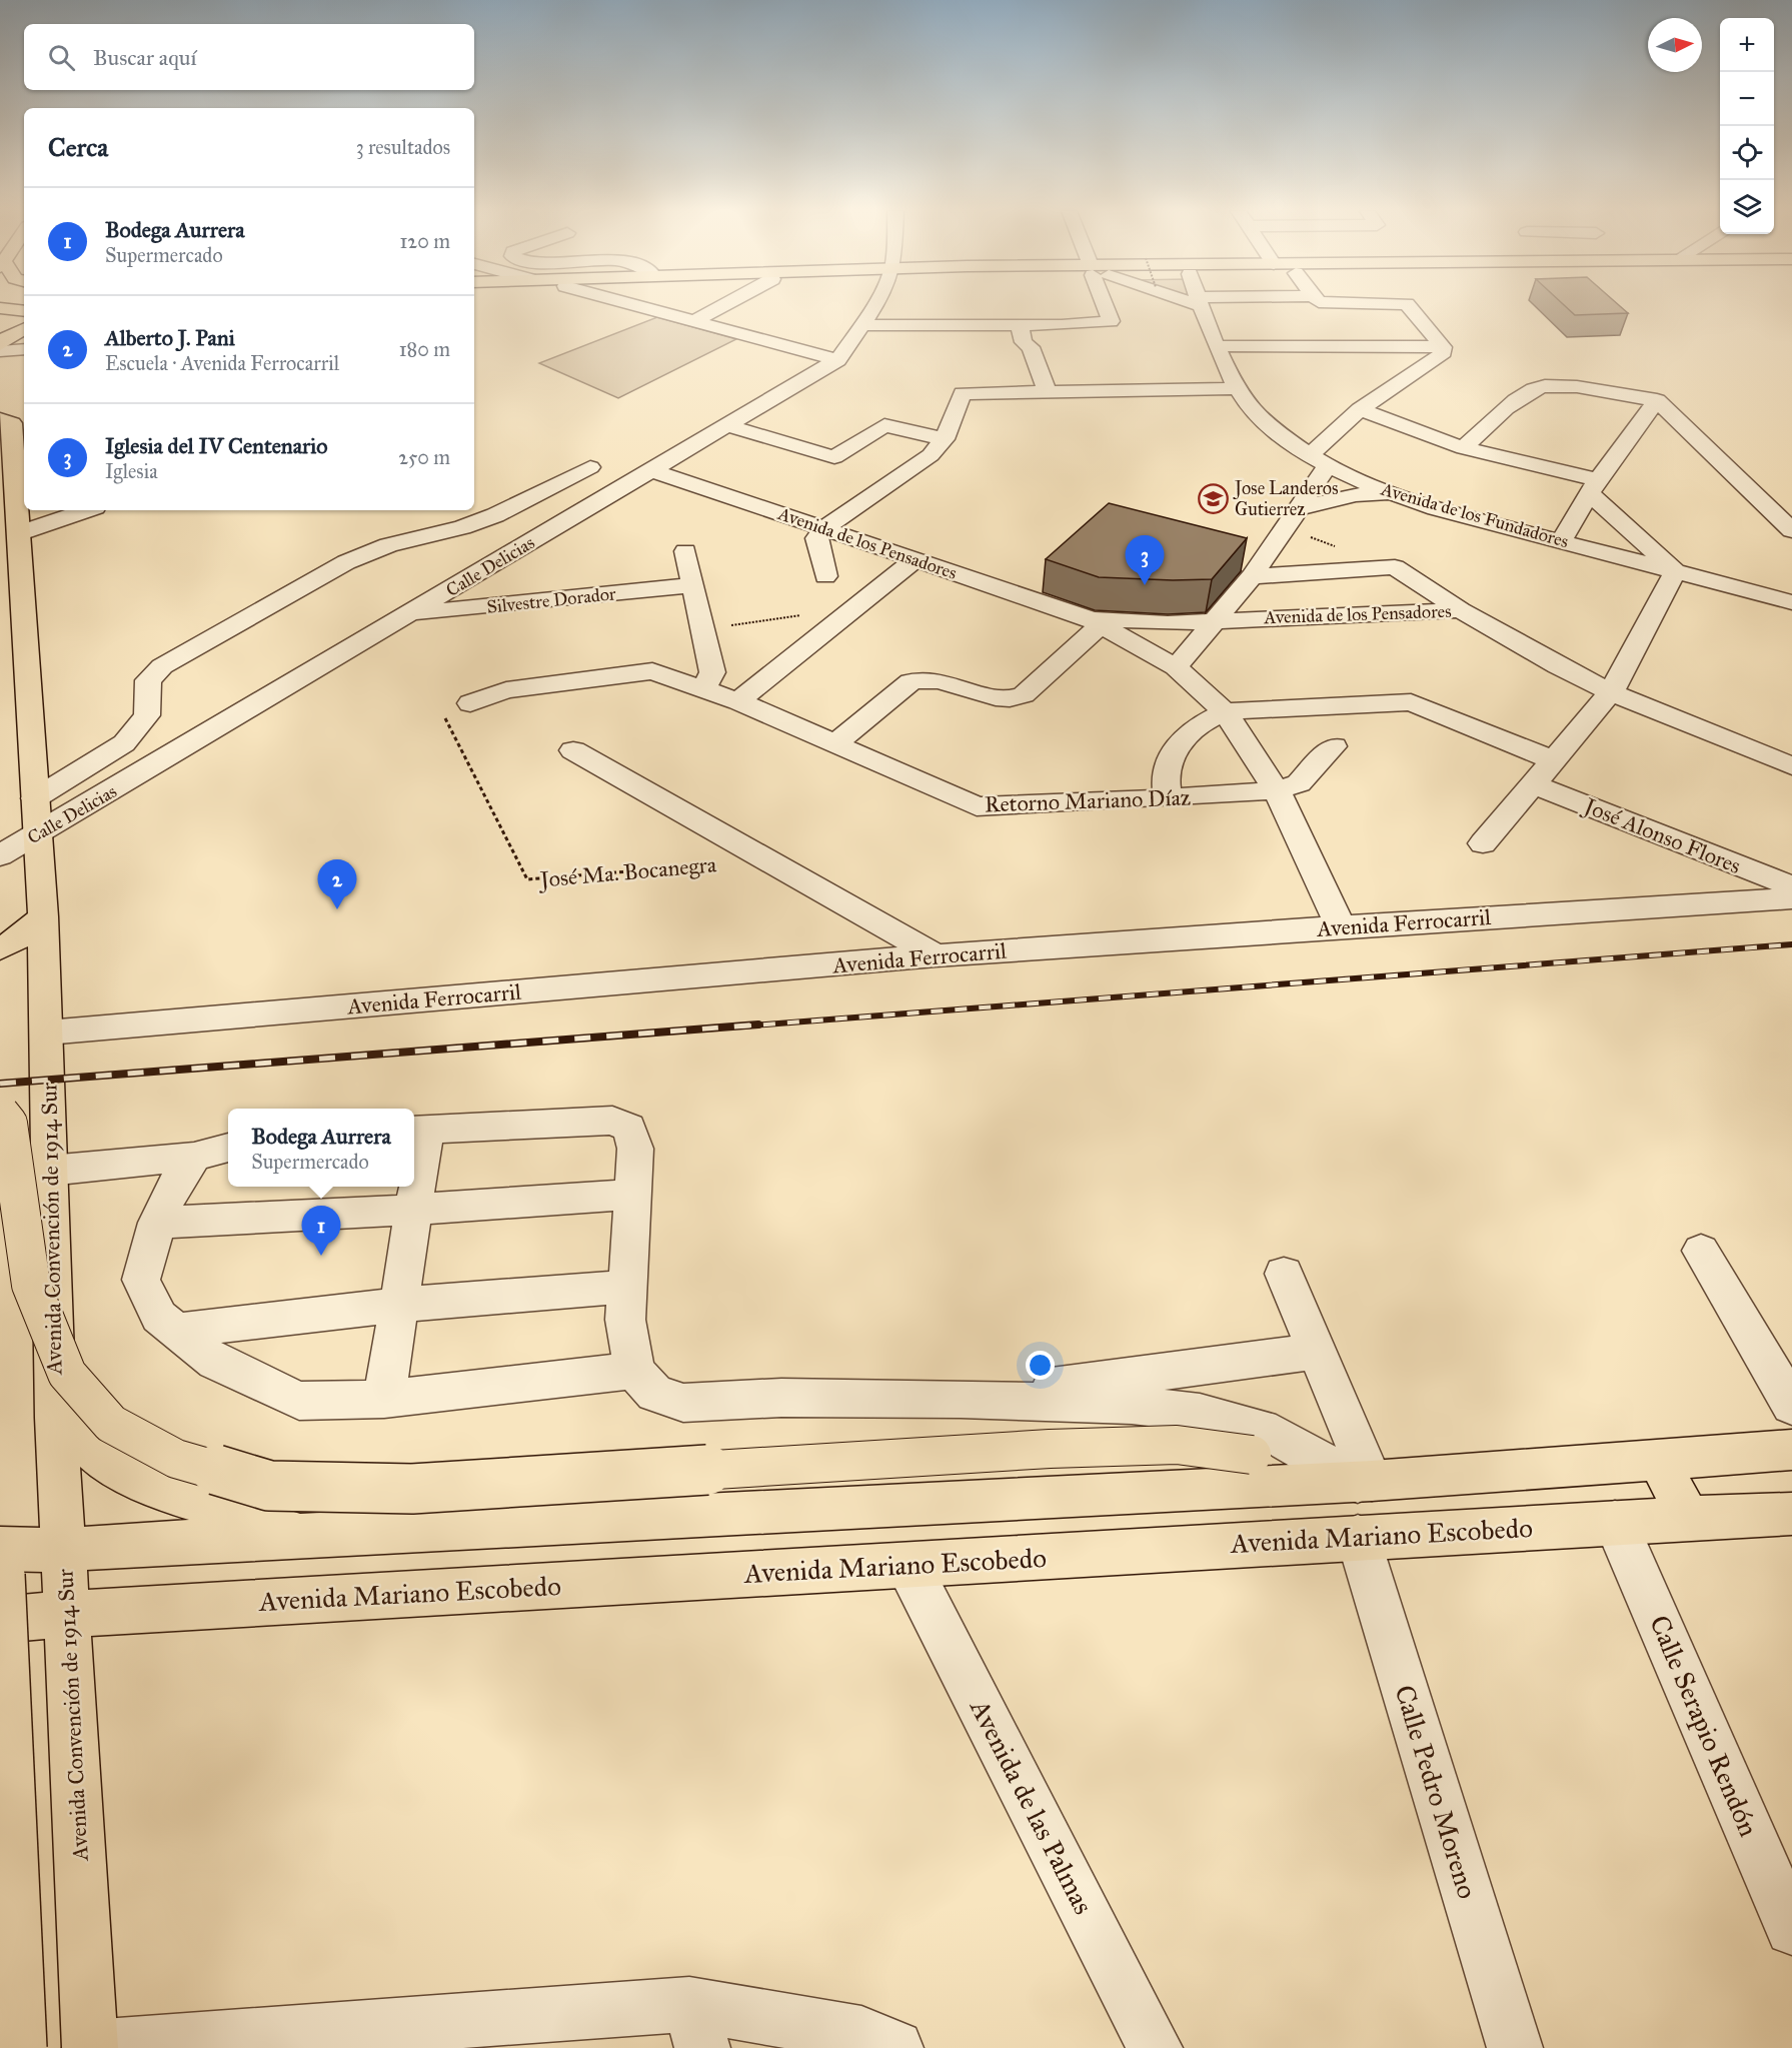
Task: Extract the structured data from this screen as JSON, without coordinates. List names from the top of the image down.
{
  "streets": {
    "main road": ["Avenida Convención de 1914 Sur", "Avenida Mariano Escobedo"],
    "street": [
      "Avenida de los Fundadores",
      "Avenida de los Pensadores",
      "Calle Delicias",
      "Silvestre Dorador",
      "Retorno Mariano Díaz",
      "José Alonso Flores",
      "Avenida Ferrocarril",
      "Calle Serapio Rendón",
      "Calle Pedro Moreno",
      "Avenida de las Palmas"
    ],
    "path": ["José Ma. Bocanegra"]
  },
  "crossings": [
    ["Avenida de los Pensadores", "Calle Delicias"],
    ["Avenida de los Pensadores", "Retorno Mariano Díaz"],
    ["Avenida de los Pensadores", "Avenida Ferrocarril"],
    ["Calle Delicias", "Silvestre Dorador"],
    ["Calle Delicias", "Avenida Convención de 1914 Sur"],
    ["Retorno Mariano Díaz", "José Ma. Bocanegra"],
    ["Avenida Ferrocarril", "Avenida Convención de 1914 Sur"],
    ["Avenida Convención de 1914 Sur", "Avenida Mariano Escobedo"],
    ["Avenida Mariano Escobedo", "Calle Serapio Rendón"],
    ["Avenida Mariano Escobedo", "Calle Pedro Moreno"],
    ["Avenida Mariano Escobedo", "Avenida de las Palmas"]
  ],
  "places": {
    "school or university": ["Jose Landeros Gutierrez"]
  },
  "north": "right",
  "page": {
    "map_buttons": ["+", "−"],
    "search": "Buscar aquí",
    "heading": ["Cerca", "3 resultados"],
    "list": [
      {
        "mark": "1",
        "name": "Bodega Aurrera",
        "note": "Supermercado",
        "value": "120 m"
      },
      {
        "mark": "2",
        "name": "Alberto J. Pani",
        "note": "Escuela · Avenida Ferrocarril",
        "value": "180 m"
      },
      {
        "mark": "3",
        "name": "Iglesia del IV Centenario",
        "note": "Iglesia",
        "value": "250 m"
      }
    ],
    "pins": ["3", "2", "1"],
    "popup": ["Bodega Aurrera", "Supermercado"]
  }
}
